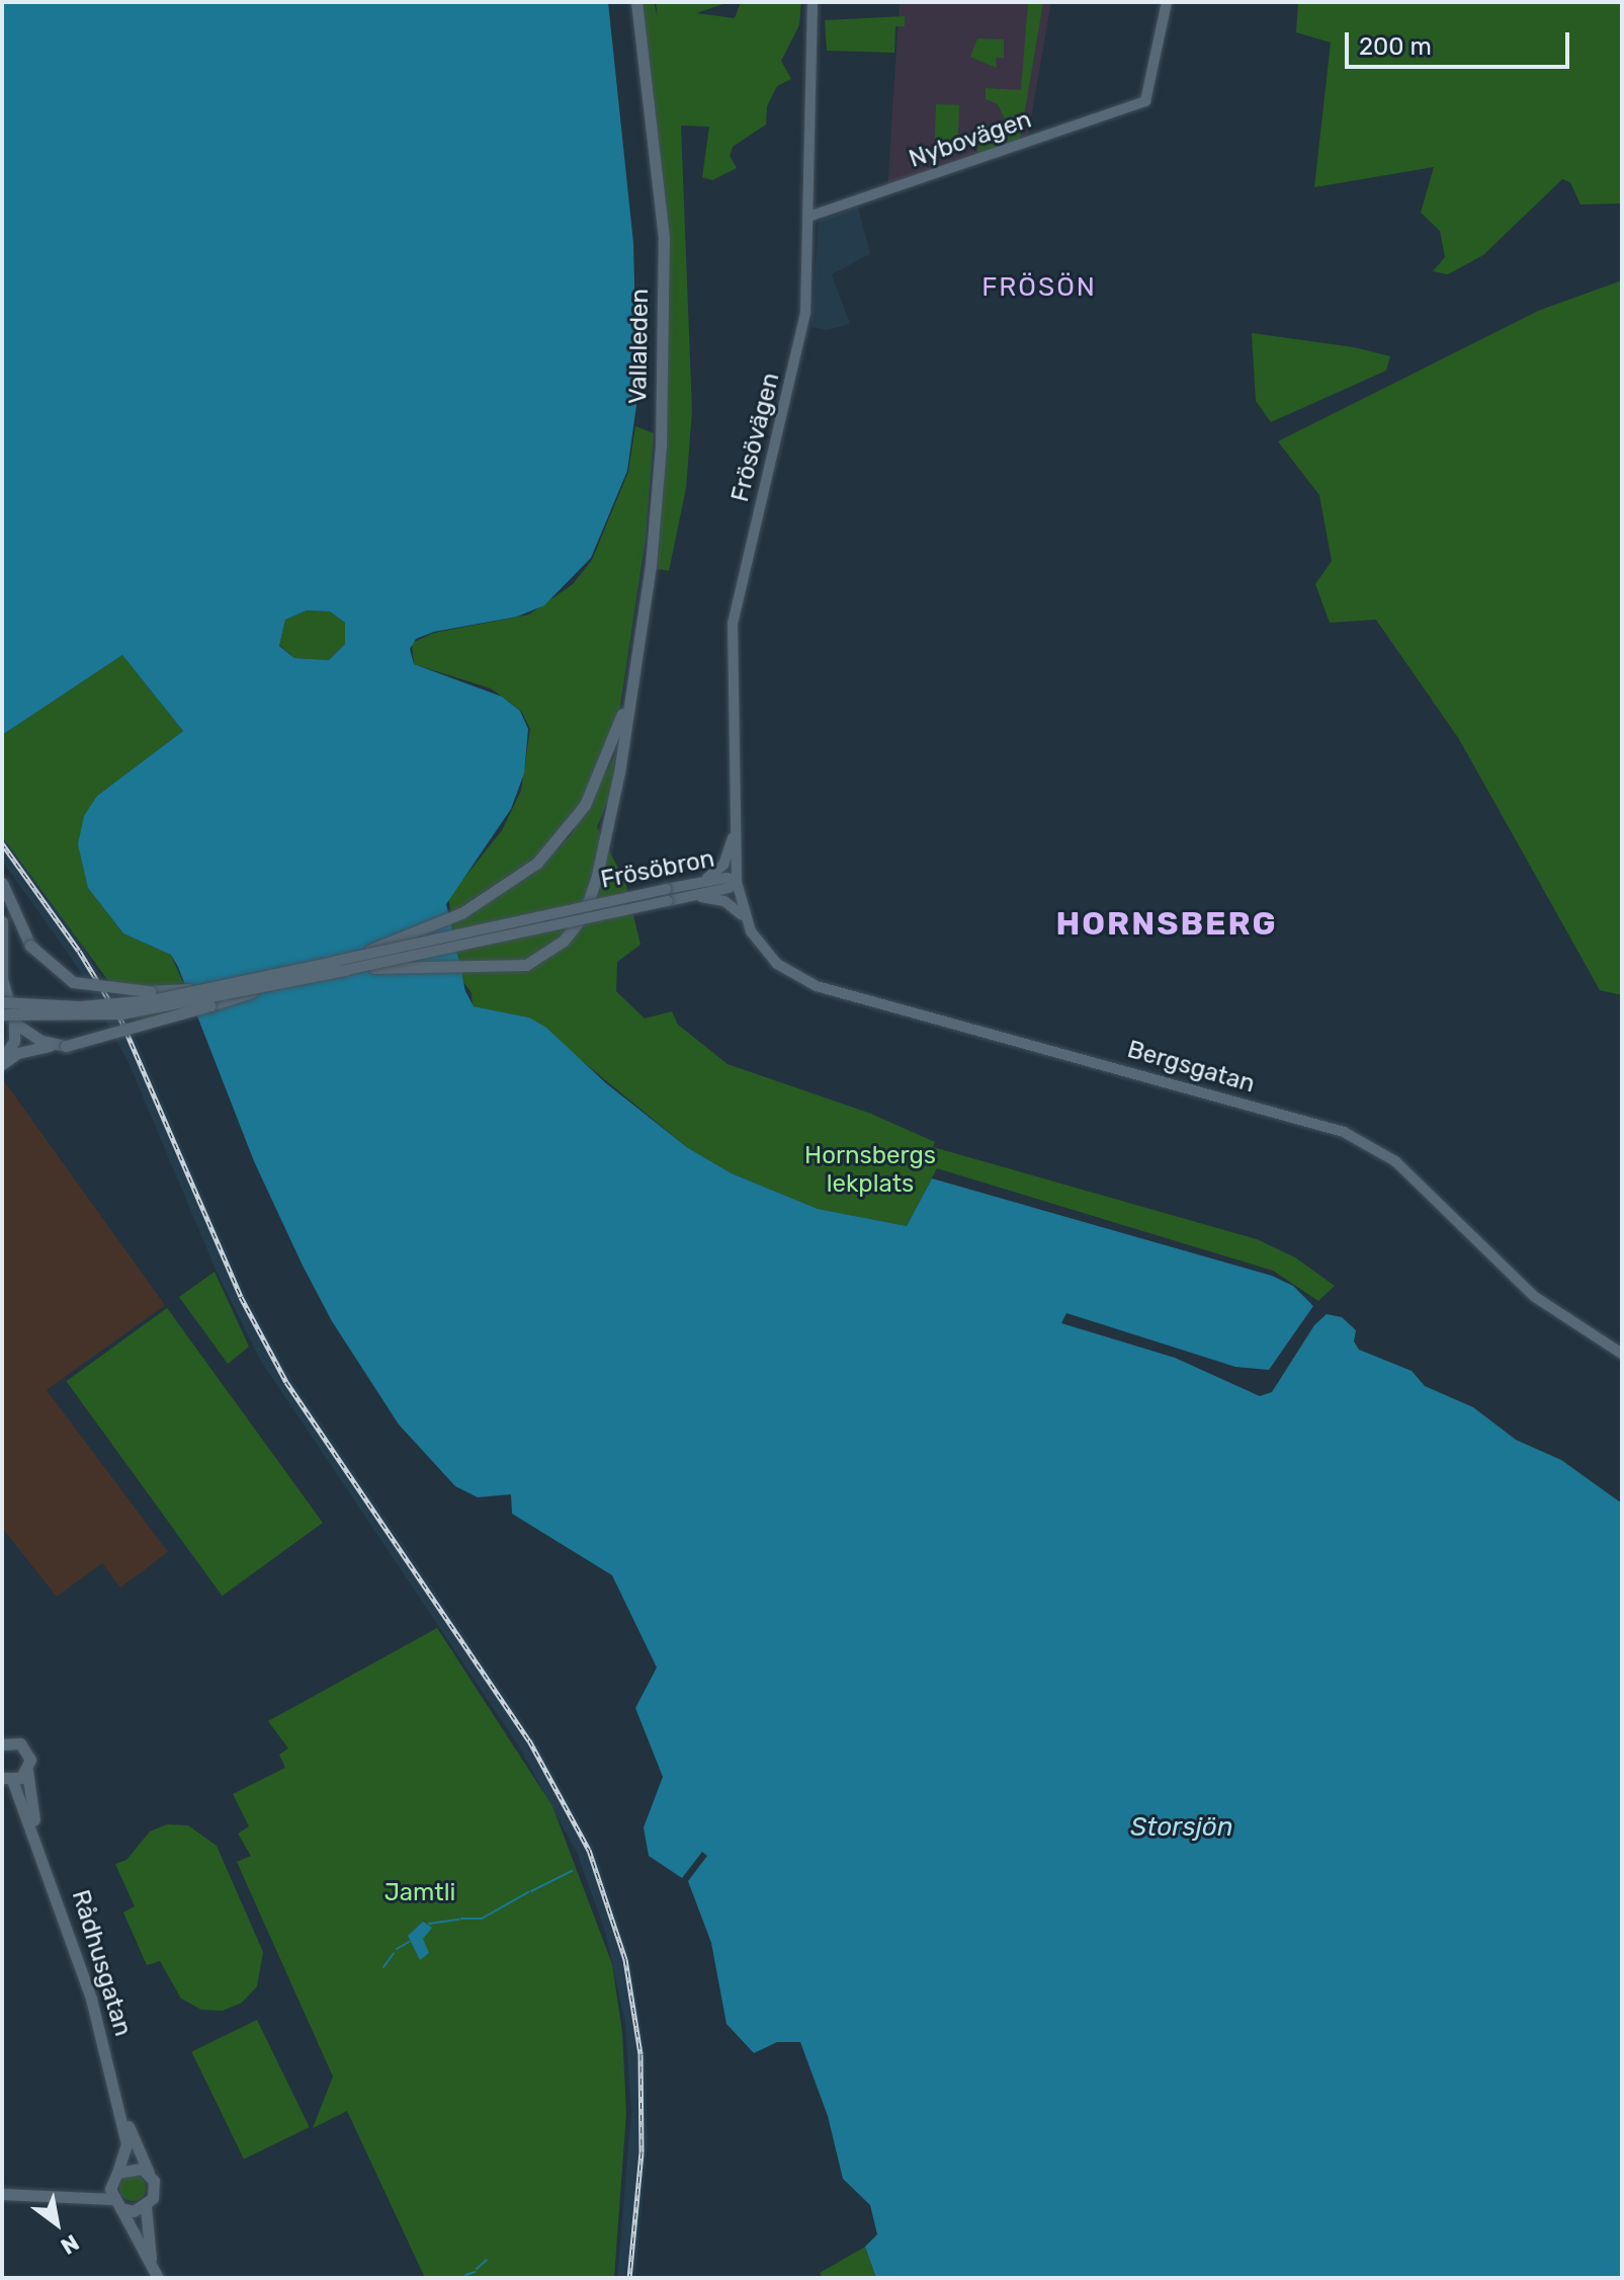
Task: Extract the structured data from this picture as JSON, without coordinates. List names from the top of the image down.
{
  "streets": {
    "main road": ["Vallaleden", "Frösöbron", "Rådhusgatan"],
    "street": ["Nybovägen", "Frösövägen", "Bergsgatan"]
  },
  "crossings": [
    ["Nybovägen", "Frösövägen"],
    ["Vallaleden", "Frösöbron"],
    ["Frösövägen", "Frösöbron"],
    ["Frösövägen", "Bergsgatan"],
    ["Frösöbron", "Bergsgatan"]
  ],
  "districts": ["FRÖSÖN", "HORNSBERG"],
  "water": ["Storsjön"],
  "parks": ["Hornsbergs lekplats", "Jamtli"],
  "scale_bar": "200 m",
  "north": "bottom right"
}
